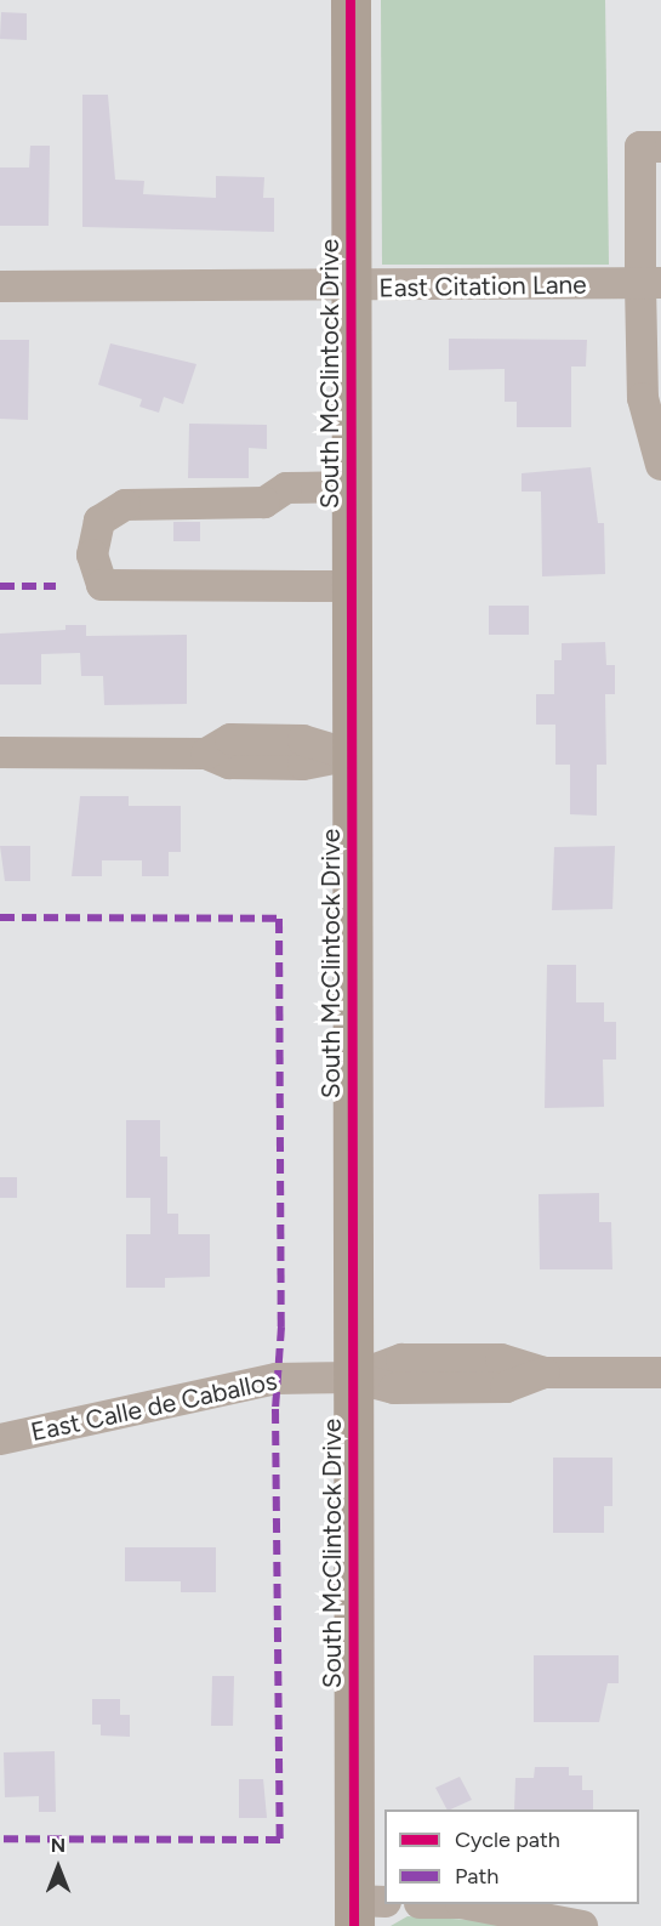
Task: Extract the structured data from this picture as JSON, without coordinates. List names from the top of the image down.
{
  "streets": {
    "main road": ["South McClintock Drive"],
    "street": ["East Citation Lane", "East Calle de Caballos"]
  },
  "crossings": [
    ["East Citation Lane", "South McClintock Drive"],
    ["South McClintock Drive", "East Calle de Caballos"]
  ],
  "legend": ["Cycle path", "Path"],
  "north": "top"
}
